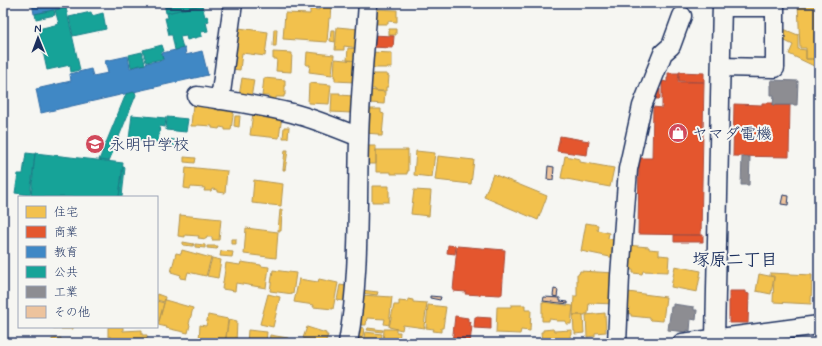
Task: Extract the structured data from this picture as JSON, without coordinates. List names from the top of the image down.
{
  "districts": ["塚原二丁目"],
  "places": {
    "shop": ["ヤマダ電機"],
    "school or university": ["永明中学校"]
  },
  "legend": [
    "住宅",
    "商業",
    "教育",
    "公共",
    "工業",
    "その他"
  ],
  "north": "top"
}
